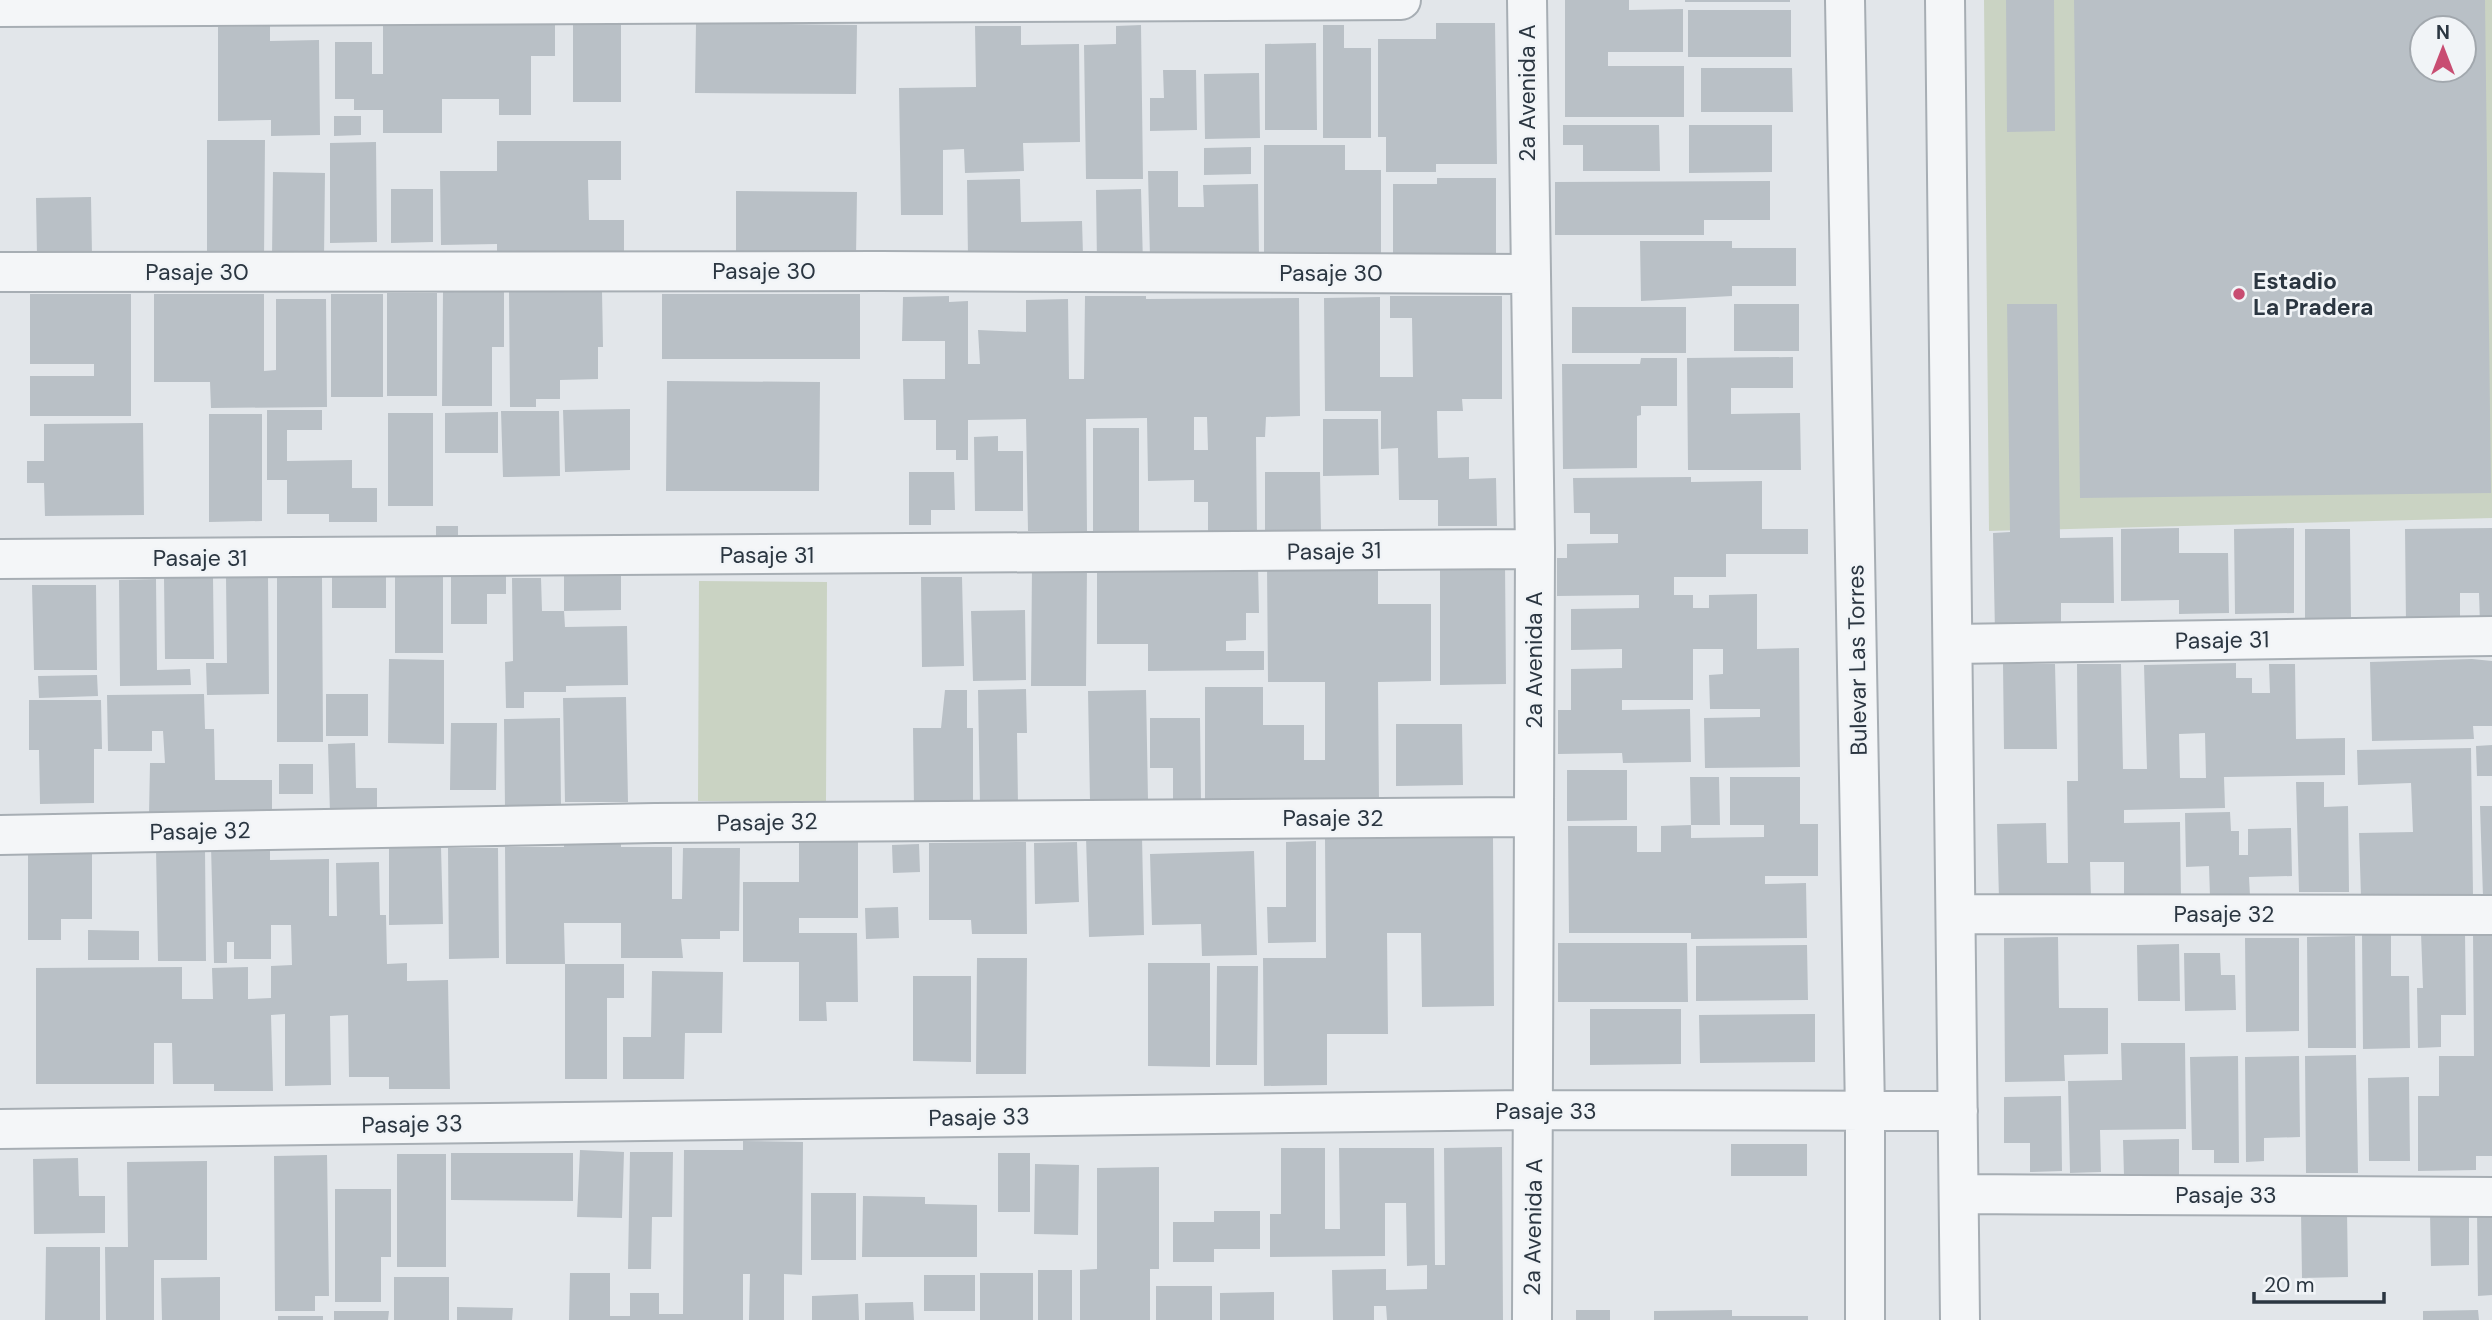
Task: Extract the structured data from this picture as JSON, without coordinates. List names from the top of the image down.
{
  "streets": {
    "street": [
      "2a Avenida A",
      "Pasaje 30",
      "Pasaje 31",
      "Bulevar Las Torres",
      "Pasaje 32",
      "Pasaje 33"
    ]
  },
  "crossings": [
    ["2a Avenida A", "Pasaje 30"],
    ["2a Avenida A", "Pasaje 31"],
    ["2a Avenida A", "Pasaje 32"],
    ["2a Avenida A", "Pasaje 33"],
    ["Bulevar Las Torres", "Pasaje 33"]
  ],
  "places": ["Estadio La Pradera"],
  "scale_bar": "20 m",
  "north": "top"
}
